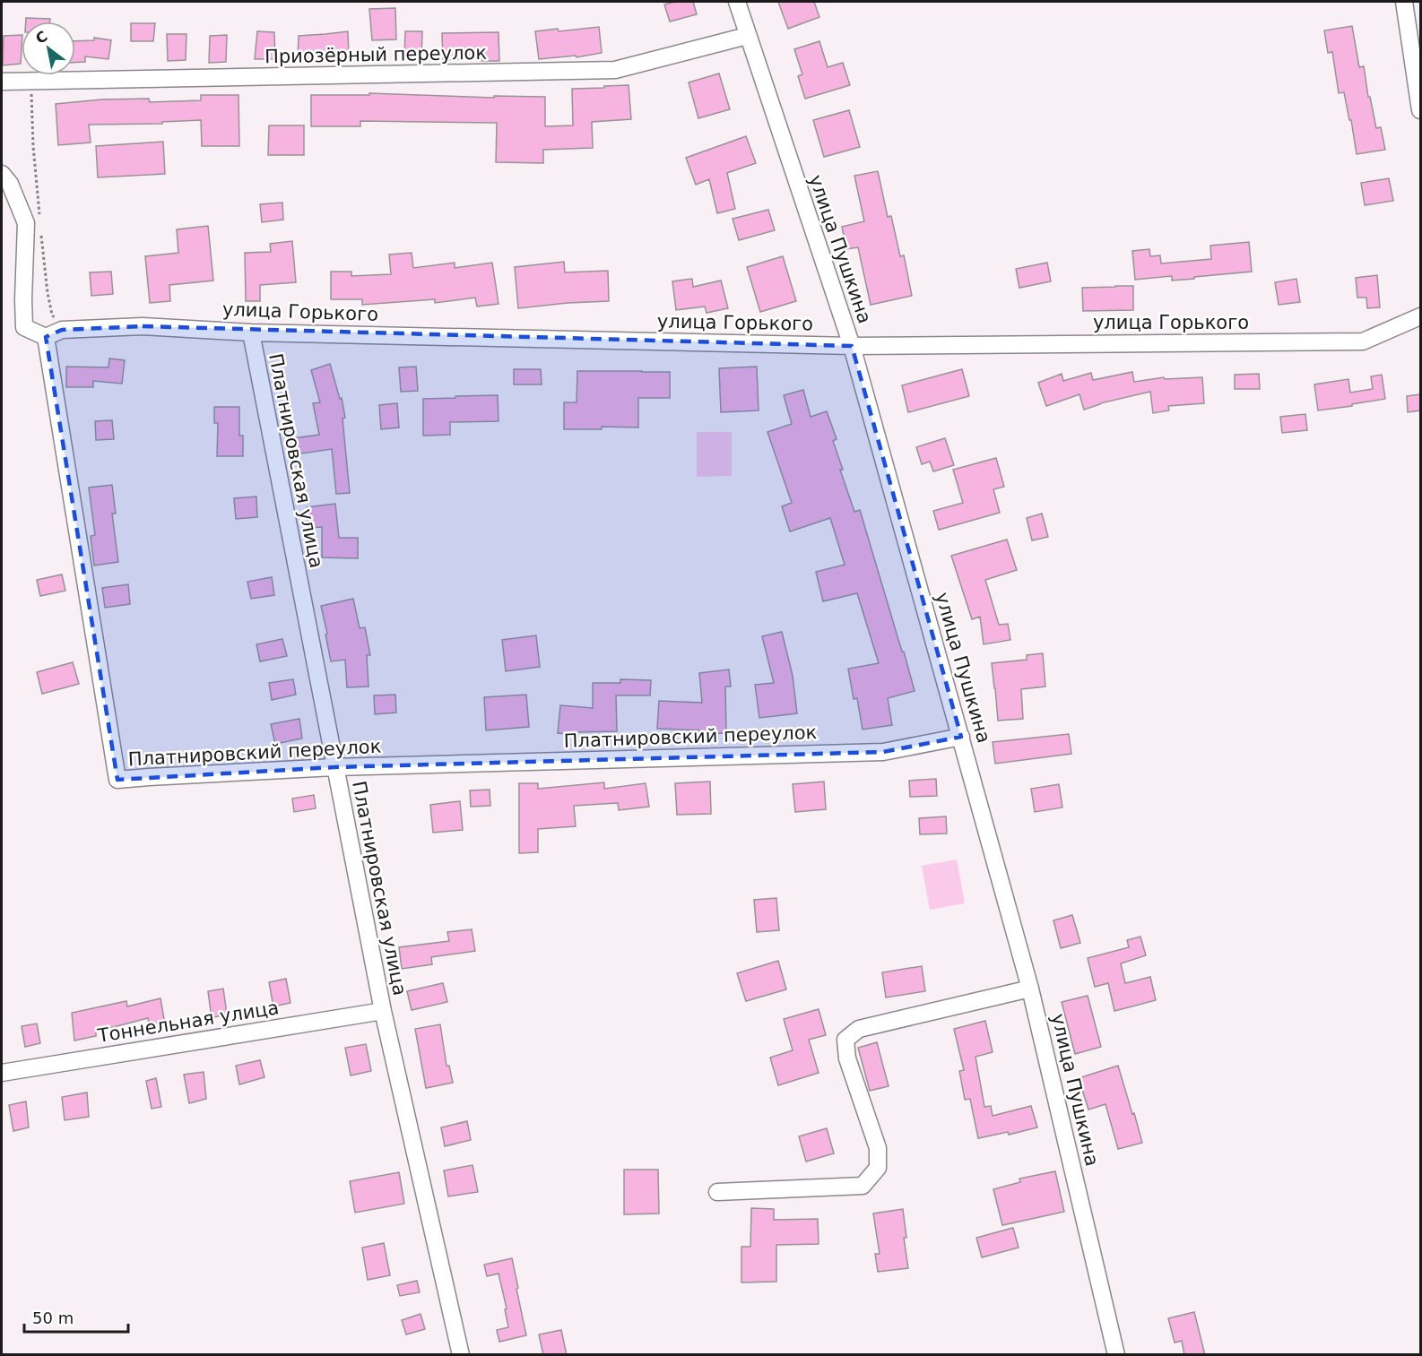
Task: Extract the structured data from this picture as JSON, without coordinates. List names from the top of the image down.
{
  "streets": {
    "street": [
      "Приозёрный переулок",
      "улица Пушкина",
      "улица Горького",
      "Платнировская улица",
      "Платнировский переулок",
      "Тоннельная улица"
    ]
  },
  "crossings": [
    ["Приозёрный переулок", "улица Пушкина"],
    ["улица Пушкина", "улица Горького"],
    ["улица Пушкина", "Платнировский переулок"],
    ["улица Горького", "Платнировская улица"],
    ["улица Горького", "Платнировский переулок"],
    ["Платнировская улица", "Платнировский переулок"],
    ["Платнировская улица", "Тоннельная улица"]
  ],
  "scale_bar": "50 m",
  "north": "top left"
}
